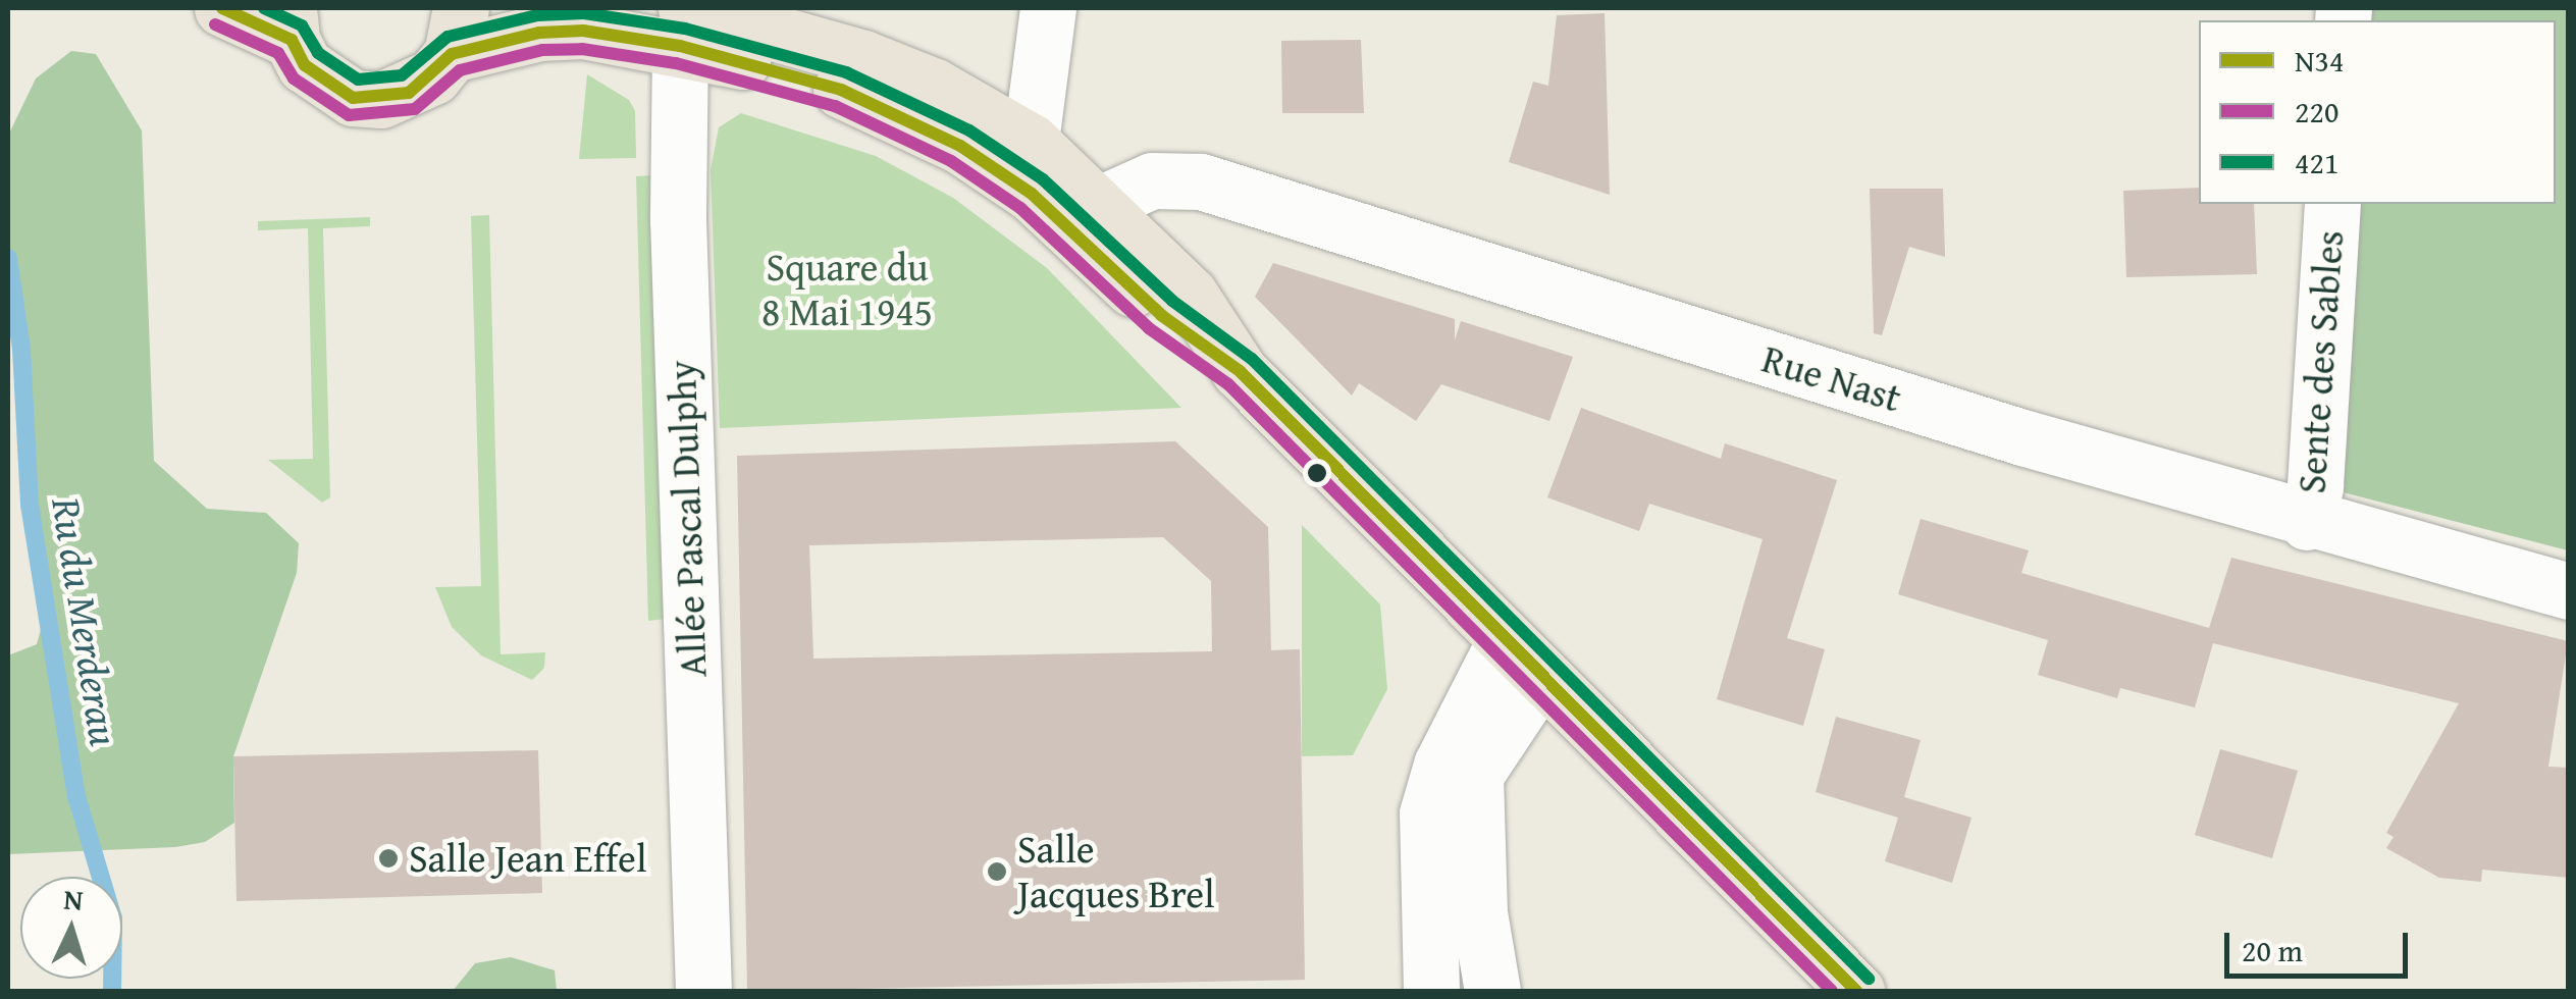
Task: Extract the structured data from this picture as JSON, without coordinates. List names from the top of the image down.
{
  "streets": {
    "street": ["Sente des Sables", "Rue Nast", "Allée Pascal Dulphy"]
  },
  "crossings": [
    ["Sente des Sables", "Rue Nast"]
  ],
  "water": ["Ru du Merderau"],
  "parks": ["Square du 8 Mai 1945"],
  "places": ["Salle Jean Effel", "Salle Jacques Brel"],
  "lines": ["transit line N34", "transit line 421", "transit line 220"],
  "legend": ["N34", "220", "421"],
  "scale_bar": "20 m",
  "north": "top"
}
